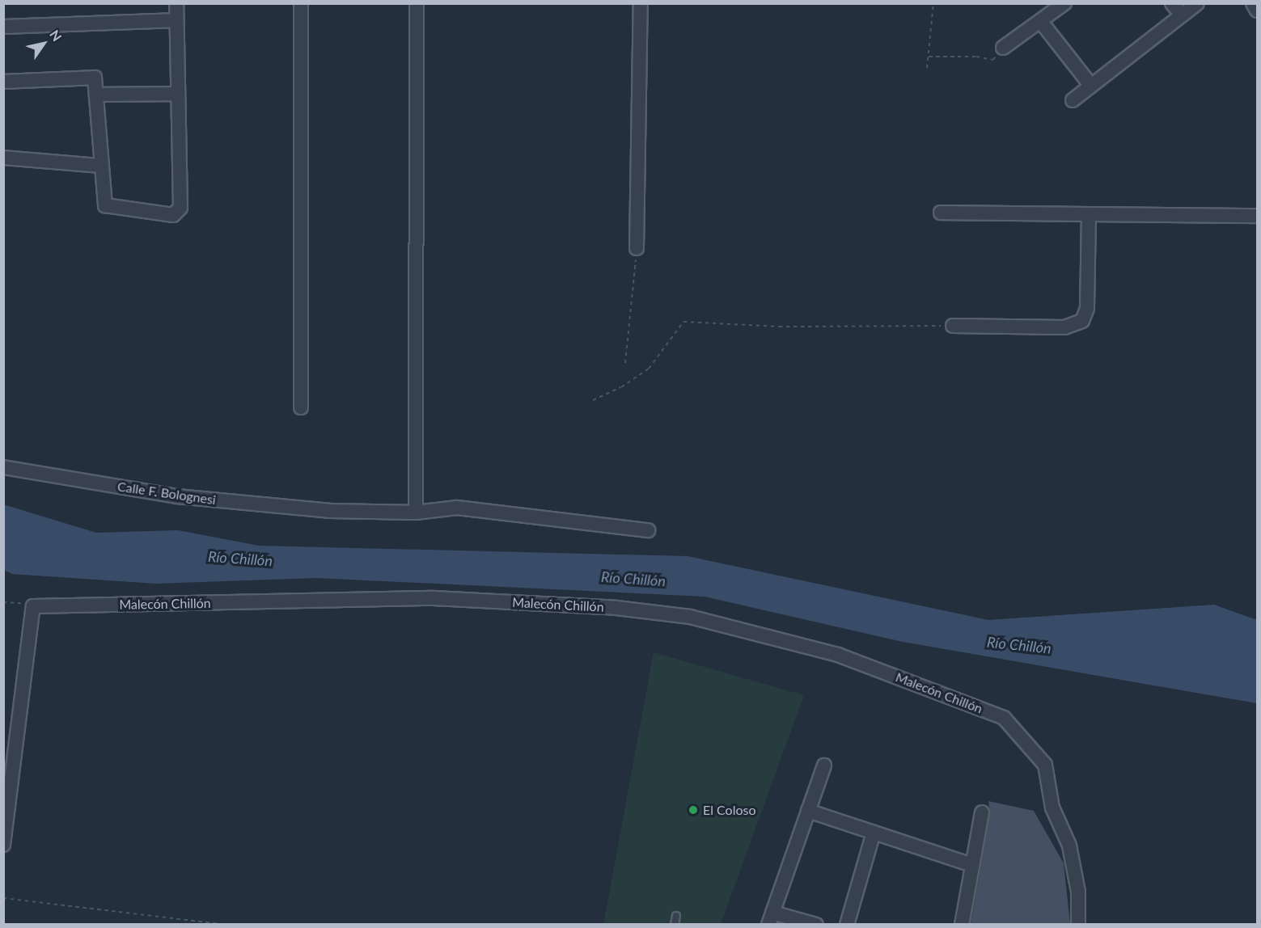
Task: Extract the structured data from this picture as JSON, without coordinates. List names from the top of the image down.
{
  "streets": {
    "street": ["Calle F. Bolognesi", "Malecón Chillón"]
  },
  "water": ["Río Chillón"],
  "places": ["El Coloso"],
  "north": "top right"
}
